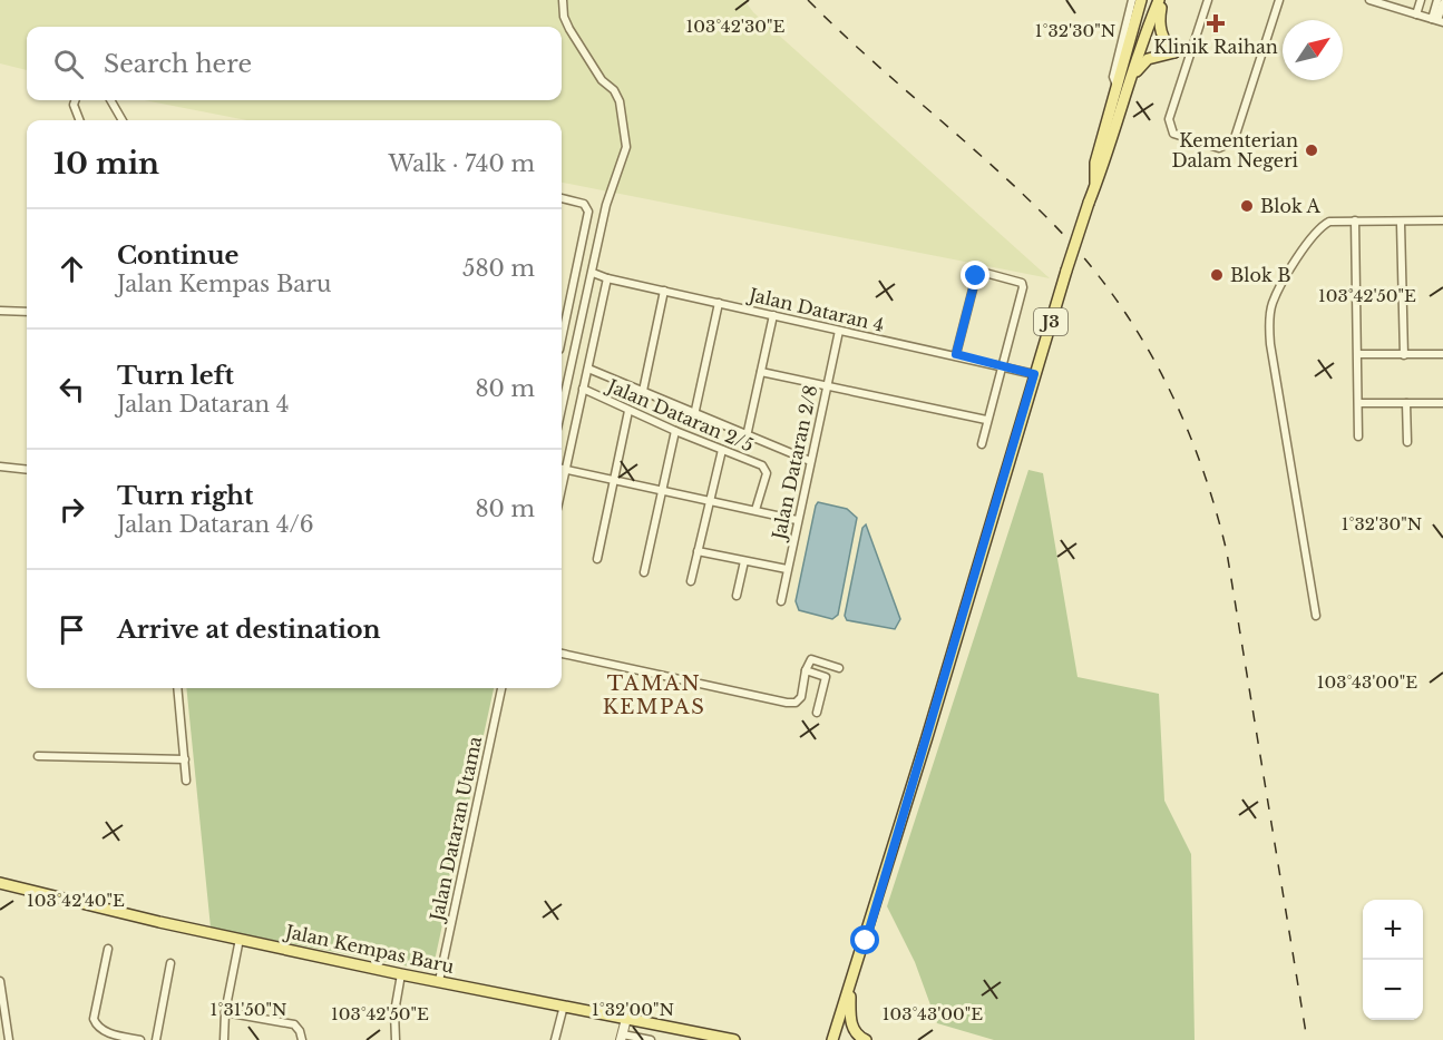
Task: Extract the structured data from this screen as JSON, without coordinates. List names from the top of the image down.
{
  "streets": {
    "main road": ["J3", "Jalan Kempas Baru"],
    "street": [
      "Jalan Dataran 4",
      "Jalan Dataran 2/5",
      "Jalan Dataran 2/8",
      "Jalan Dataran Utama"
    ]
  },
  "crossings": [
    ["Jalan Dataran 4", "J3"],
    ["Jalan Dataran 4", "Jalan Dataran 2/8"],
    ["Jalan Dataran Utama", "Jalan Kempas Baru"]
  ],
  "districts": ["TAMAN KEMPAS"],
  "places": {
    "health": ["Klinik Raihan"],
    "other": ["Kementerian Dalam Negeri", "Blok A", "Blok B"]
  },
  "north": "top right",
  "page": {
    "search": "Search here",
    "heading": ["10 min", "Walk · 740 m"],
    "list": [
      ["Continue", "Jalan Kempas Baru", "580 m"],
      ["Turn left", "Jalan Dataran 4", "80 m"],
      ["Turn right", "Jalan Dataran 4/6", "80 m"],
      "Arrive at destination"
    ],
    "map_buttons": ["+", "−"]
  },
  "coordinates": [
    "103°42'30\"E",
    "1°32'30\"N",
    "103°42'50\"E",
    "103°43'00\"E",
    "103°42'40\"E",
    "1°31'50\"N",
    "1°32'00\"N"
  ]
}
